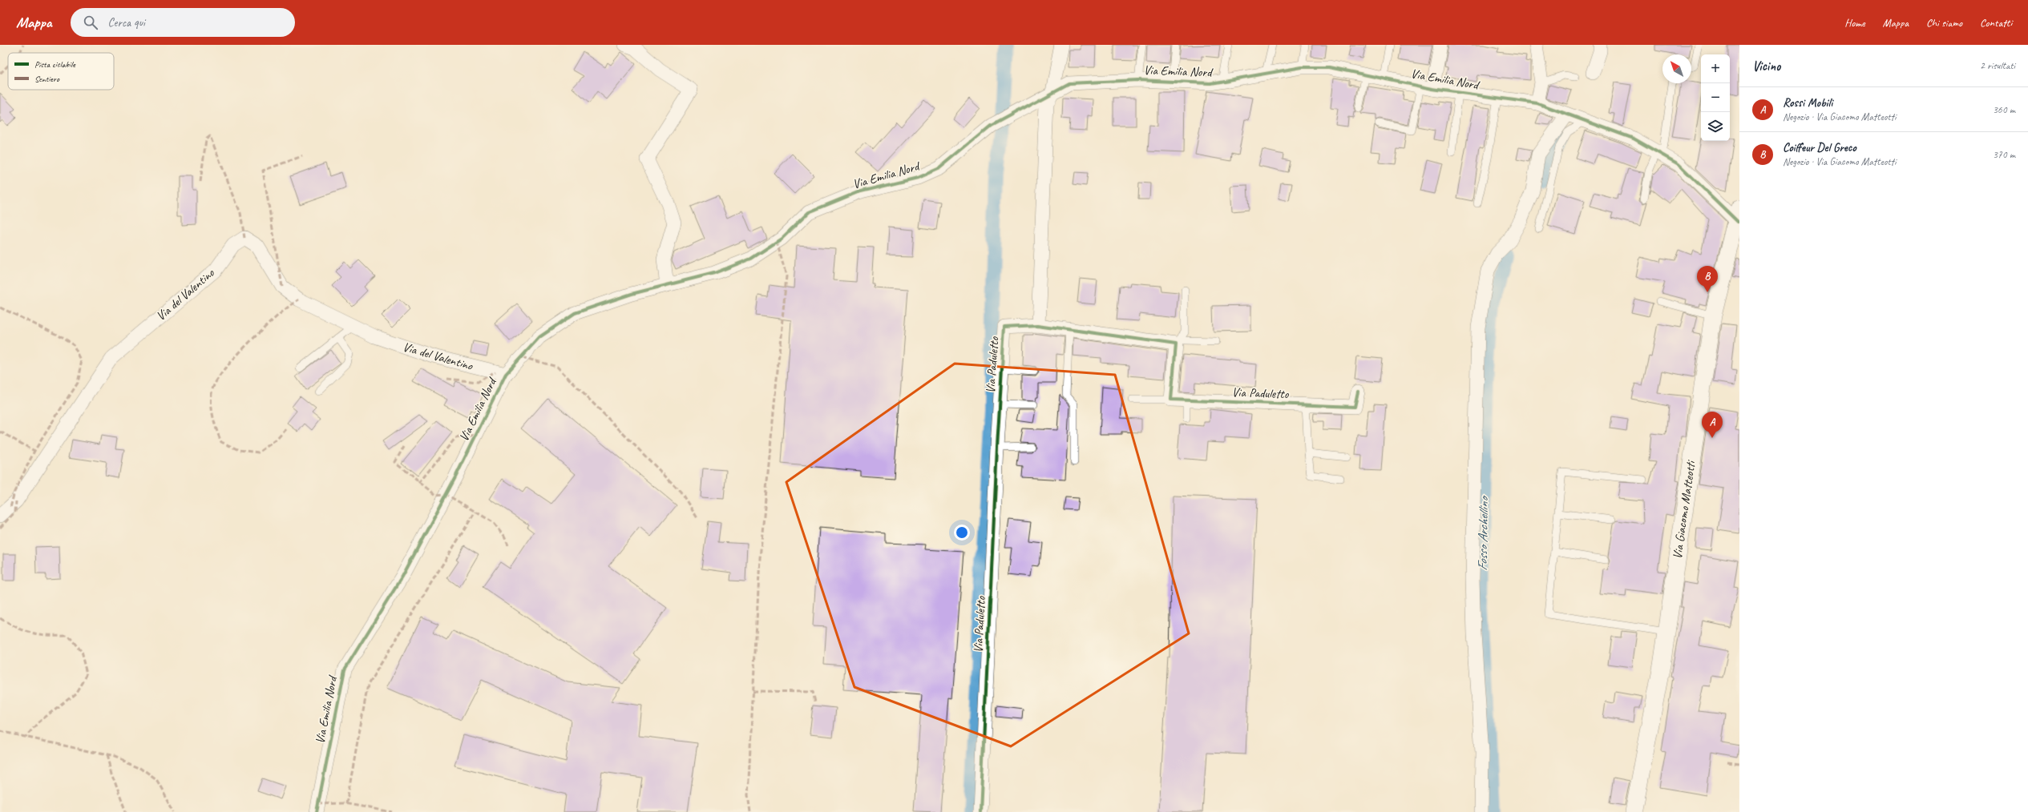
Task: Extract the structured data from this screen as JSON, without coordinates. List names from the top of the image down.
{
  "streets": {
    "street": [
      "Via Emilia Nord",
      "Via del Valentino",
      "Via Paduletto",
      "Via Giacomo Matteotti"
    ]
  },
  "crossings": [
    ["Via Emilia Nord", "Via del Valentino"],
    ["Via Emilia Nord", "Via Giacomo Matteotti"]
  ],
  "water": ["Fosso Archellino"],
  "legend": ["Pista ciclabile", "Sentiero"],
  "north": "top left",
  "page": {
    "header": "Mappa",
    "search": "Cerca qui",
    "nav": [
      "Home",
      "Mappa",
      "Chi siamo",
      "Contatti"
    ],
    "heading": ["Vicino", "2 risultati"],
    "map_buttons": ["+", "−"],
    "list": [
      {
        "mark": "A",
        "name": "Rossi Mobili",
        "note": "Negozio · Via Giacomo Matteotti",
        "value": "360 m"
      },
      {
        "mark": "B",
        "name": "Coiffeur Del Greco",
        "note": "Negozio · Via Giacomo Matteotti",
        "value": "370 m"
      }
    ],
    "pins": ["B", "A"]
  }
}
